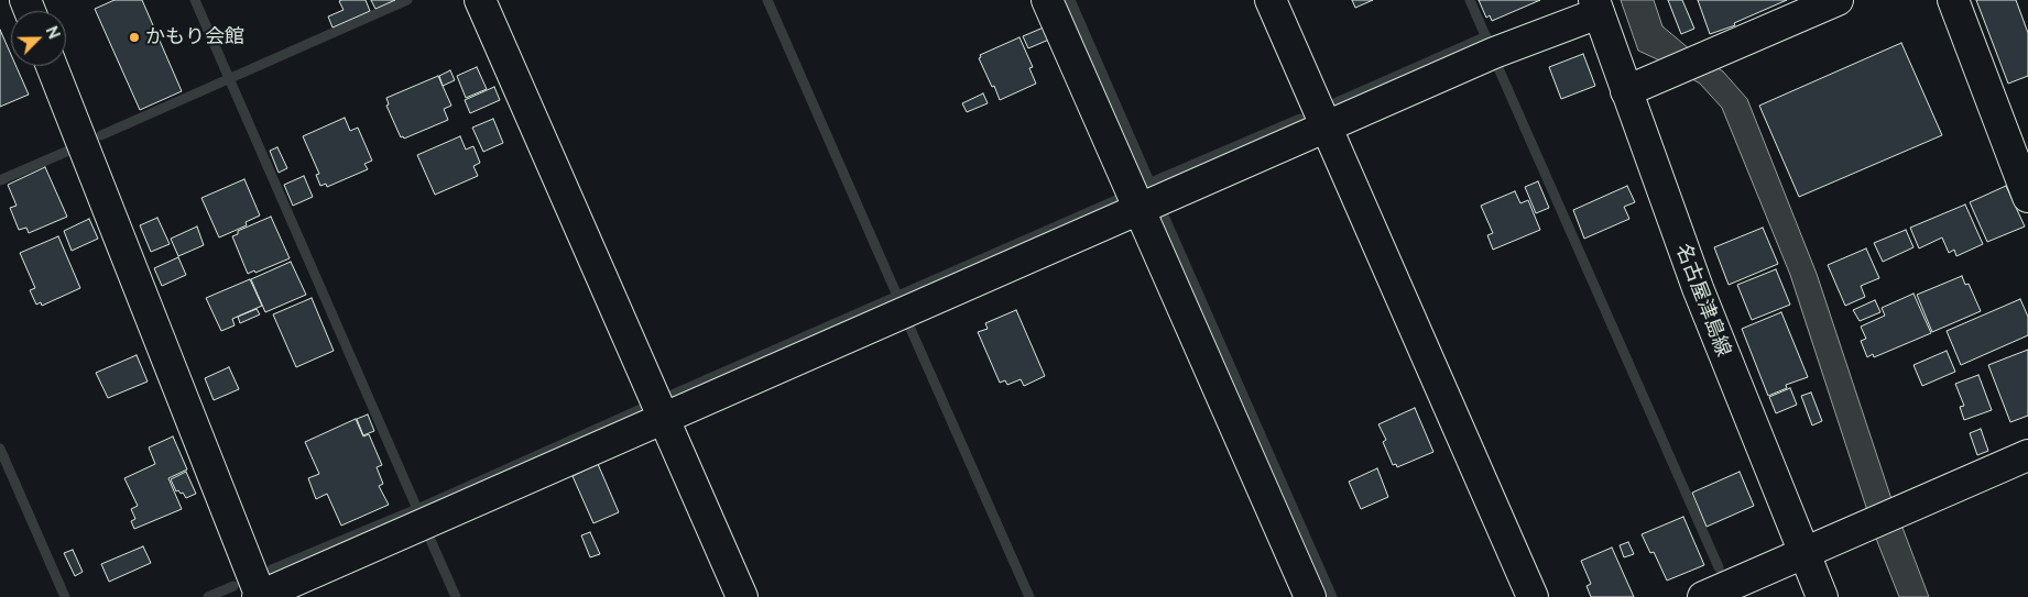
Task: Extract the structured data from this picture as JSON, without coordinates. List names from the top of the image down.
{
  "streets": {
    "street": ["名古屋津島線"]
  },
  "places": ["かもり会館"],
  "north": "top right"
}
